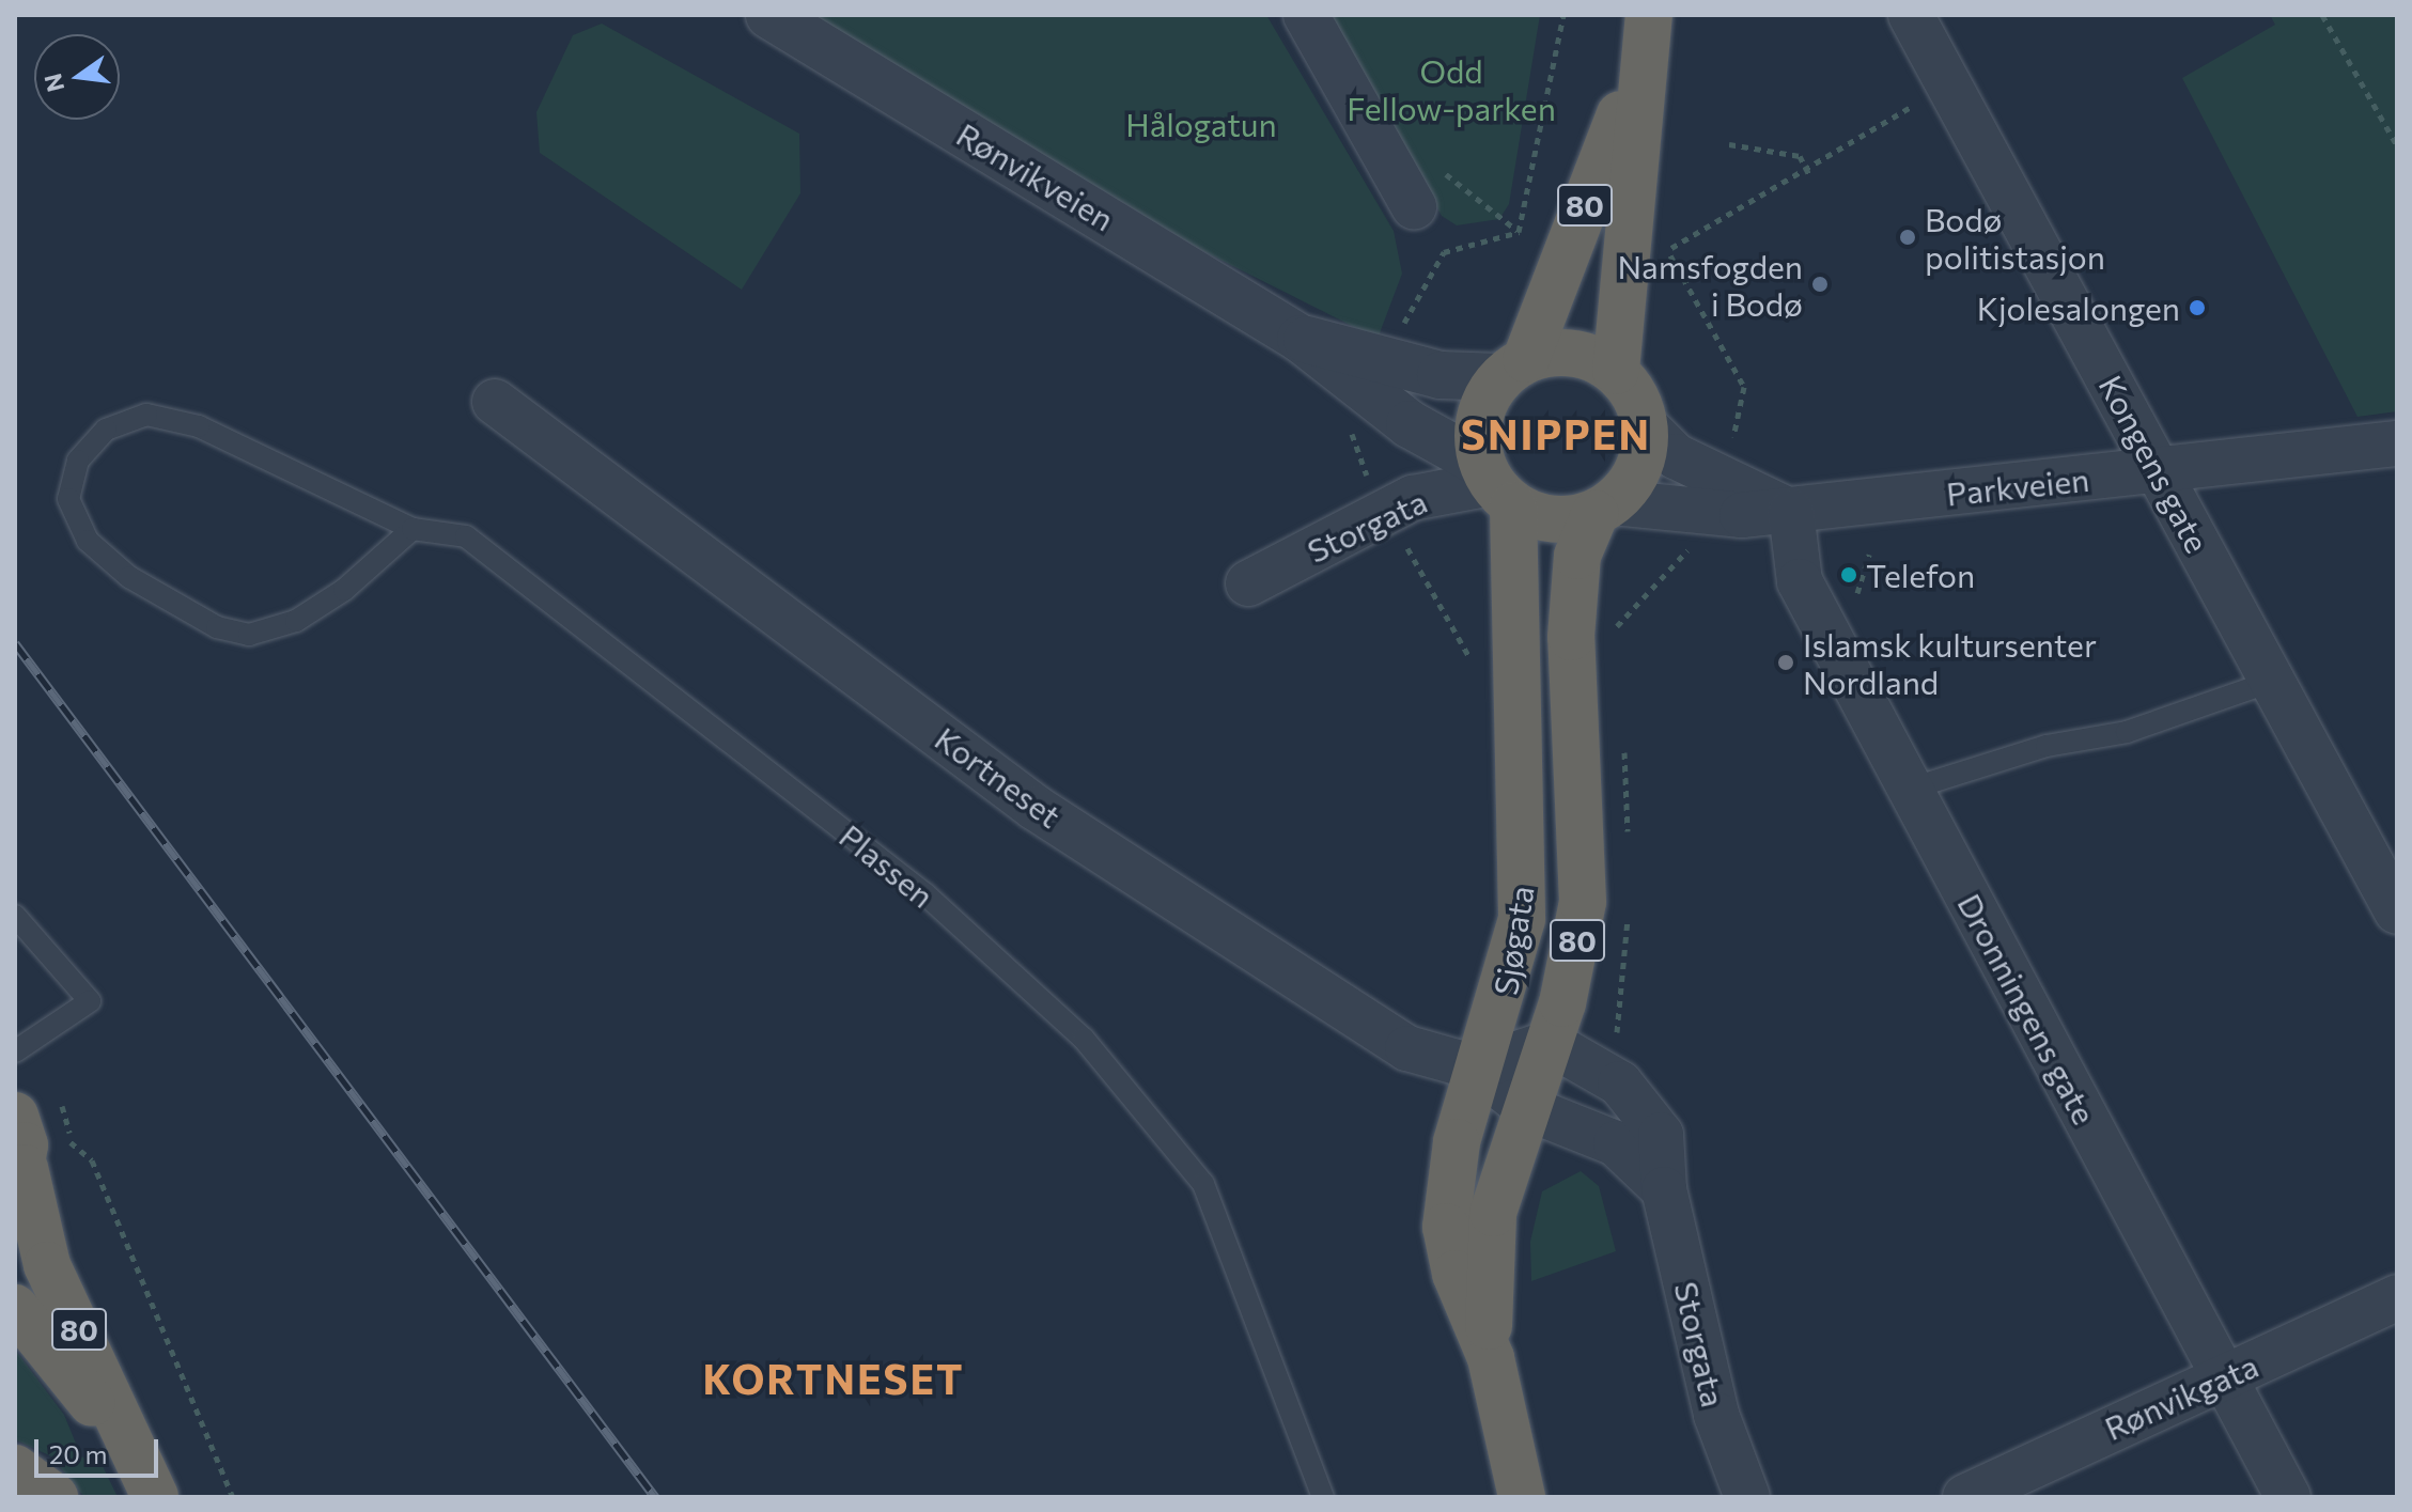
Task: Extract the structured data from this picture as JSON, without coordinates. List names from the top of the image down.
{
  "streets": {
    "highway": ["80", "Sjøgata"],
    "street": [
      "Rønvikveien",
      "Kongens gate",
      "Parkveien",
      "Storgata",
      "Kortneset",
      "Dronningens gate",
      "Rønvikgata"
    ],
    "lane": ["Plassen"]
  },
  "crossings": [
    ["Rønvikveien", "80"],
    ["Rønvikveien", "Parkveien"],
    ["Rønvikveien", "Storgata"],
    ["Rønvikveien", "Sjøgata"],
    ["80", "Parkveien"],
    ["80", "Storgata"],
    ["80", "Sjøgata"],
    ["Kongens gate", "Parkveien"],
    ["Parkveien", "Storgata"],
    ["Parkveien", "Sjøgata"],
    ["Parkveien", "Dronningens gate"],
    ["Storgata", "Kortneset"],
    ["Storgata", "Sjøgata"],
    ["Kortneset", "Sjøgata"],
    ["Dronningens gate", "Rønvikgata"]
  ],
  "districts": ["SNIPPEN", "KORTNESET"],
  "parks": ["Odd Fellow-parken", "Hålogatun"],
  "places": [
    "Bodø politistasjon",
    "Namsfogden i Bodø",
    "Kjolesalongen",
    "Telefon",
    "Islamsk kultursenter Nordland"
  ],
  "scale_bar": "20 m",
  "north": "left"
}
